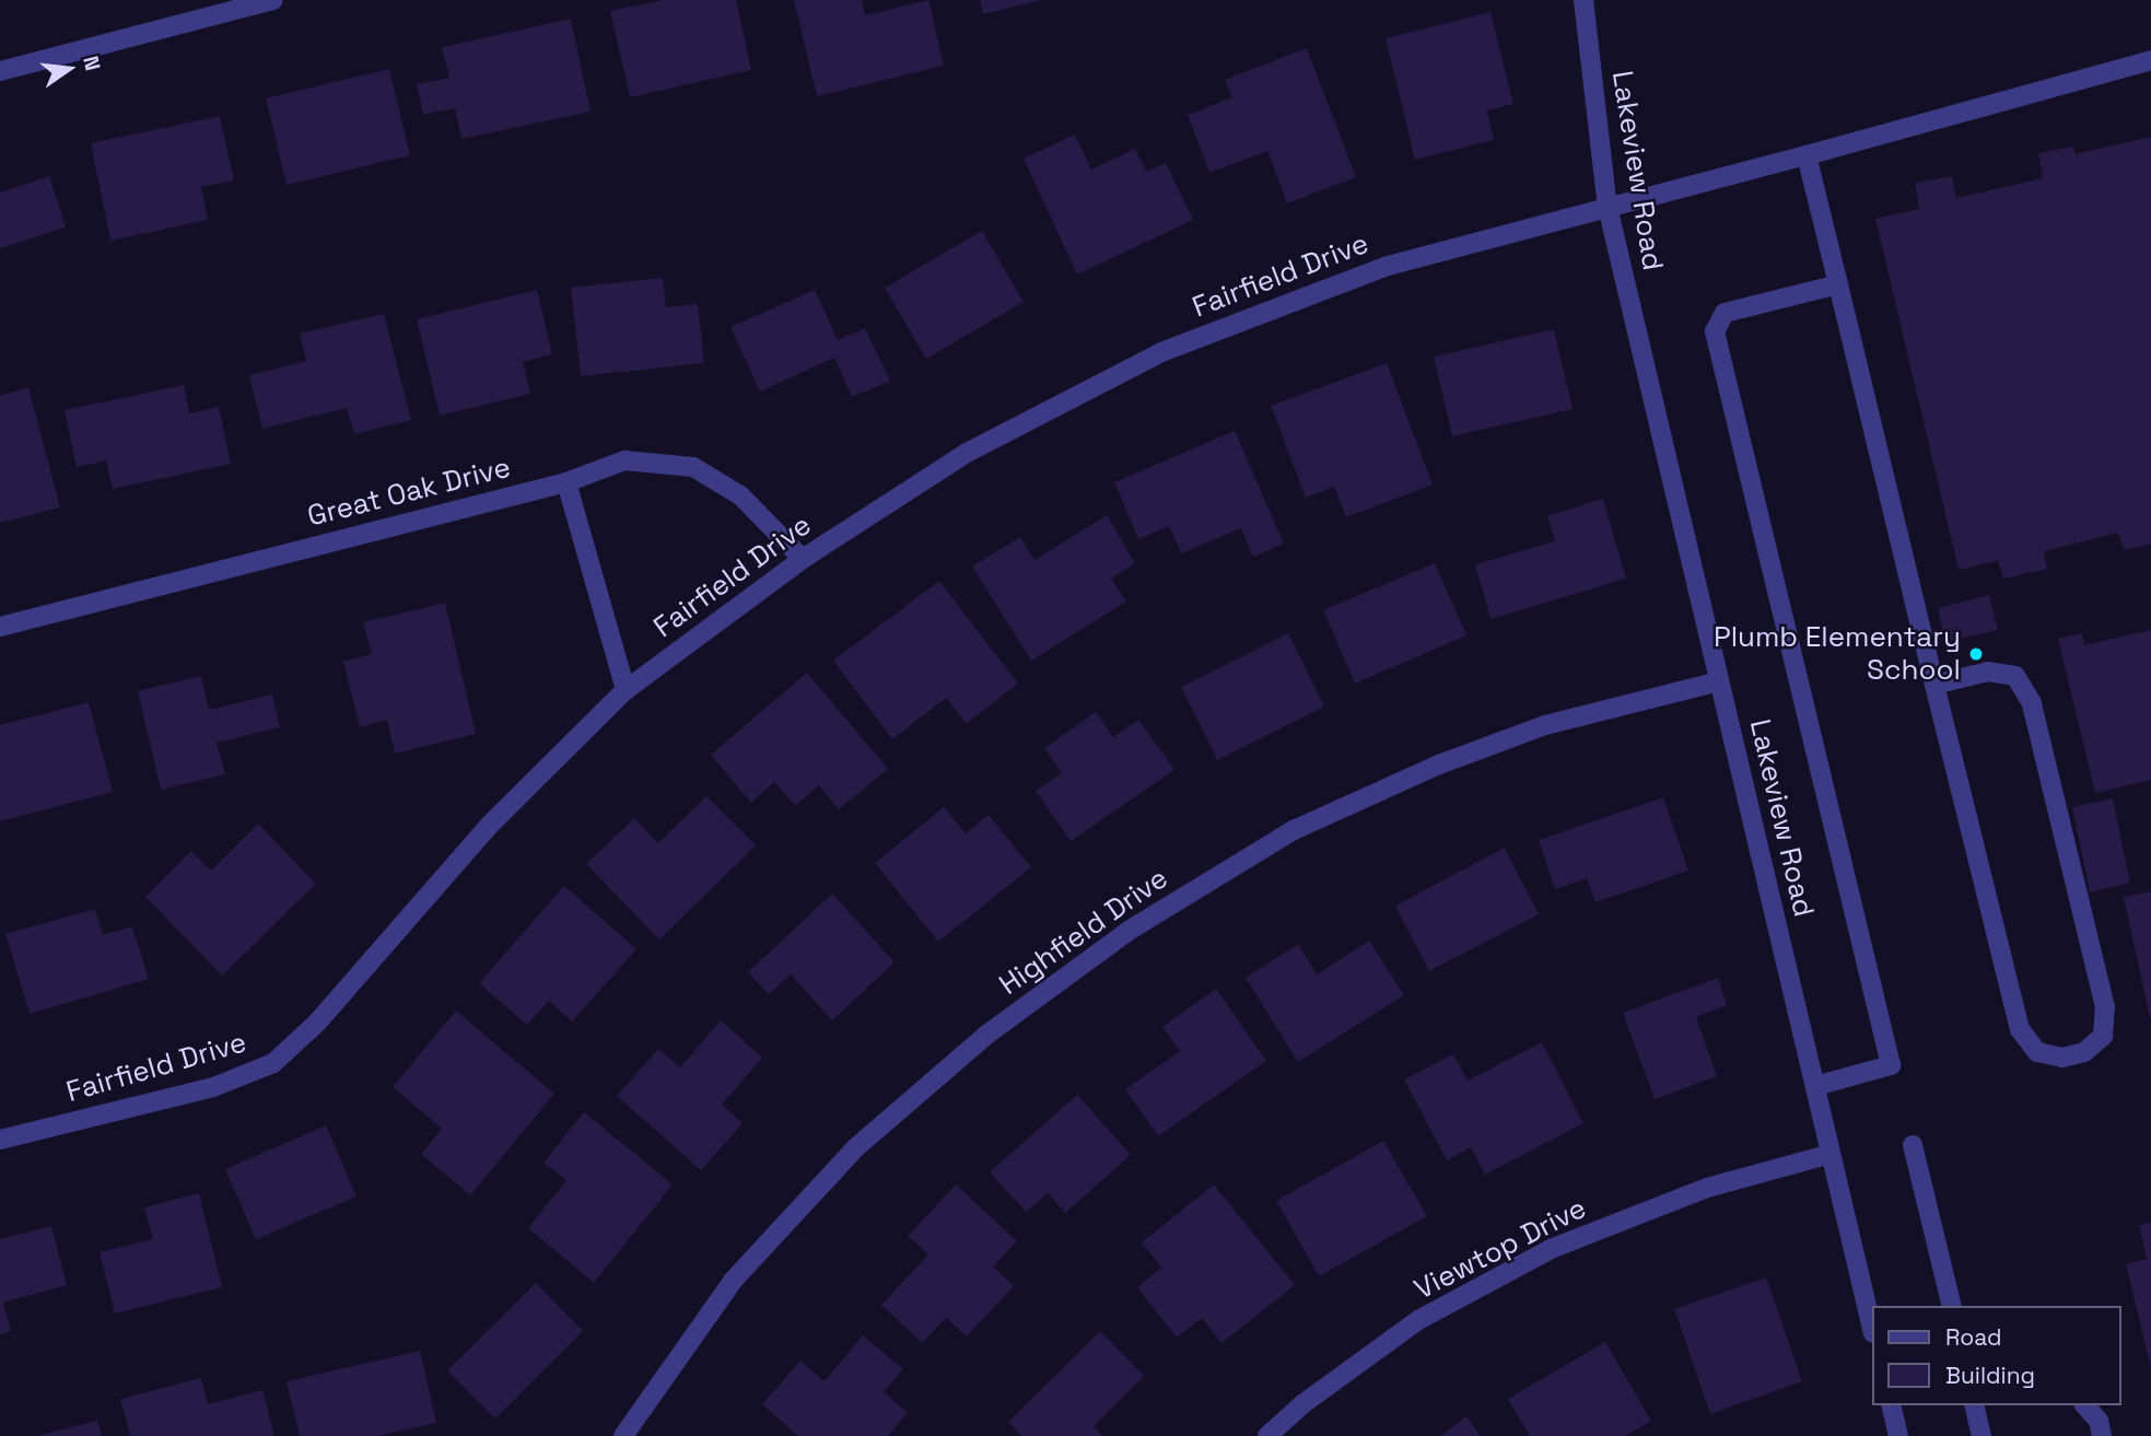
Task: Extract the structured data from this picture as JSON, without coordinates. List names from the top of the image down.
{
  "streets": {
    "street": [
      "Lakeview Road",
      "Fairfield Drive",
      "Great Oak Drive",
      "Highfield Drive",
      "Viewtop Drive"
    ]
  },
  "crossings": [
    ["Lakeview Road", "Fairfield Drive"],
    ["Lakeview Road", "Highfield Drive"],
    ["Lakeview Road", "Viewtop Drive"],
    ["Fairfield Drive", "Great Oak Drive"]
  ],
  "places": ["Plumb Elementary School"],
  "legend": ["Road", "Building"],
  "north": "right"
}
